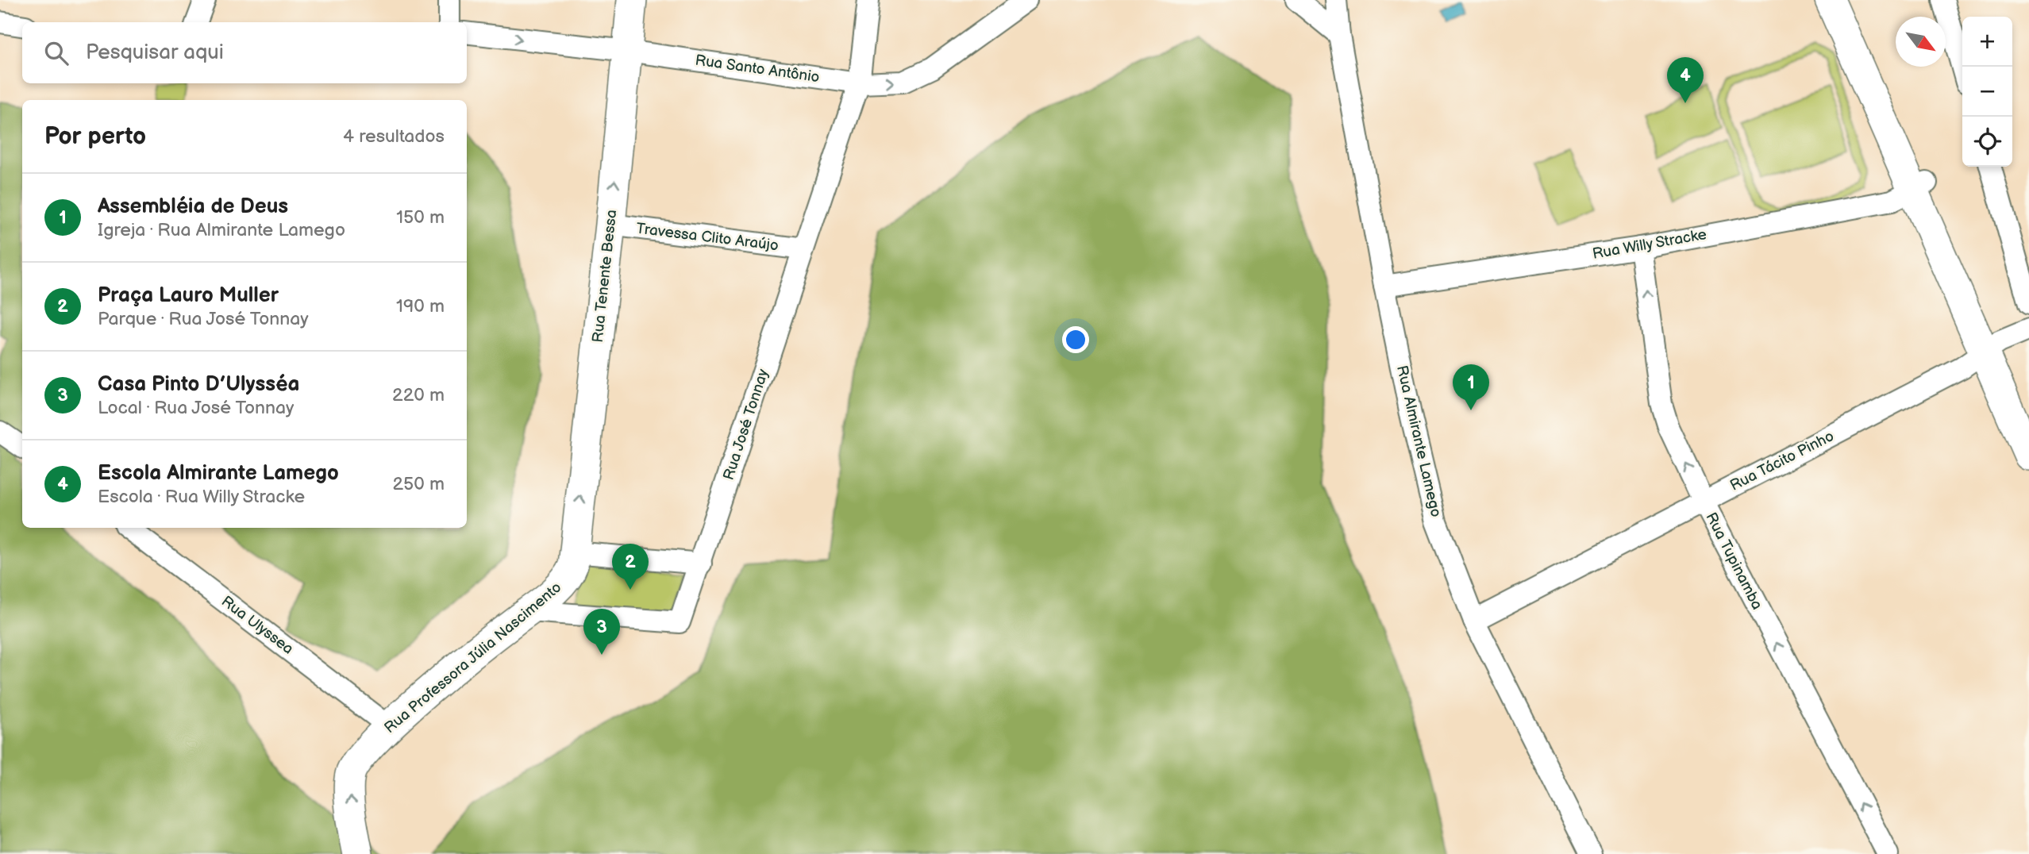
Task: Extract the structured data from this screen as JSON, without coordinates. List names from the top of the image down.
{
  "streets": {
    "street": [
      "Rua Santo Antônio",
      "Travessa Clito Araújo",
      "Rua Willy Stracke",
      "Rua Tenente Bessa",
      "Rua José Tonnay",
      "Rua Almirante Lamego",
      "Rua Tácito Pinho",
      "Rua Tupinamba",
      "Rua Ulyssea",
      "Rua Professora Júlia Nascimento"
    ]
  },
  "crossings": [
    ["Rua Santo Antônio", "Rua Tenente Bessa"],
    ["Rua Santo Antônio", "Rua José Tonnay"],
    ["Travessa Clito Araújo", "Rua Tenente Bessa"],
    ["Travessa Clito Araújo", "Rua José Tonnay"],
    ["Rua Willy Stracke", "Rua Almirante Lamego"],
    ["Rua Willy Stracke", "Rua Tupinamba"],
    ["Rua Tenente Bessa", "Rua Professora Júlia Nascimento"],
    ["Rua José Tonnay", "Rua Professora Júlia Nascimento"],
    ["Rua Almirante Lamego", "Rua Tácito Pinho"],
    ["Rua Tácito Pinho", "Rua Tupinamba"],
    ["Rua Ulyssea", "Rua Professora Júlia Nascimento"]
  ],
  "one_way": ["Rua Santo Antônio", "Rua Tenente Bessa", "Rua Tupinamba"],
  "north": "bottom right",
  "page": {
    "map_buttons": ["+", "−"],
    "search": "Pesquisar aqui",
    "pins": [
      "4",
      "1",
      "2",
      "3"
    ],
    "heading": ["Por perto", "4 resultados"],
    "list": [
      {
        "mark": "1",
        "name": "Assembléia de Deus",
        "note": "Igreja · Rua Almirante Lamego",
        "value": "150 m"
      },
      {
        "mark": "2",
        "name": "Praça Lauro Muller",
        "note": "Parque · Rua José Tonnay",
        "value": "190 m"
      },
      {
        "mark": "3",
        "name": "Casa Pinto D’Ulysséa",
        "note": "Local · Rua José Tonnay",
        "value": "220 m"
      },
      {
        "mark": "4",
        "name": "Escola Almirante Lamego",
        "note": "Escola · Rua Willy Stracke",
        "value": "250 m"
      }
    ]
  }
}
